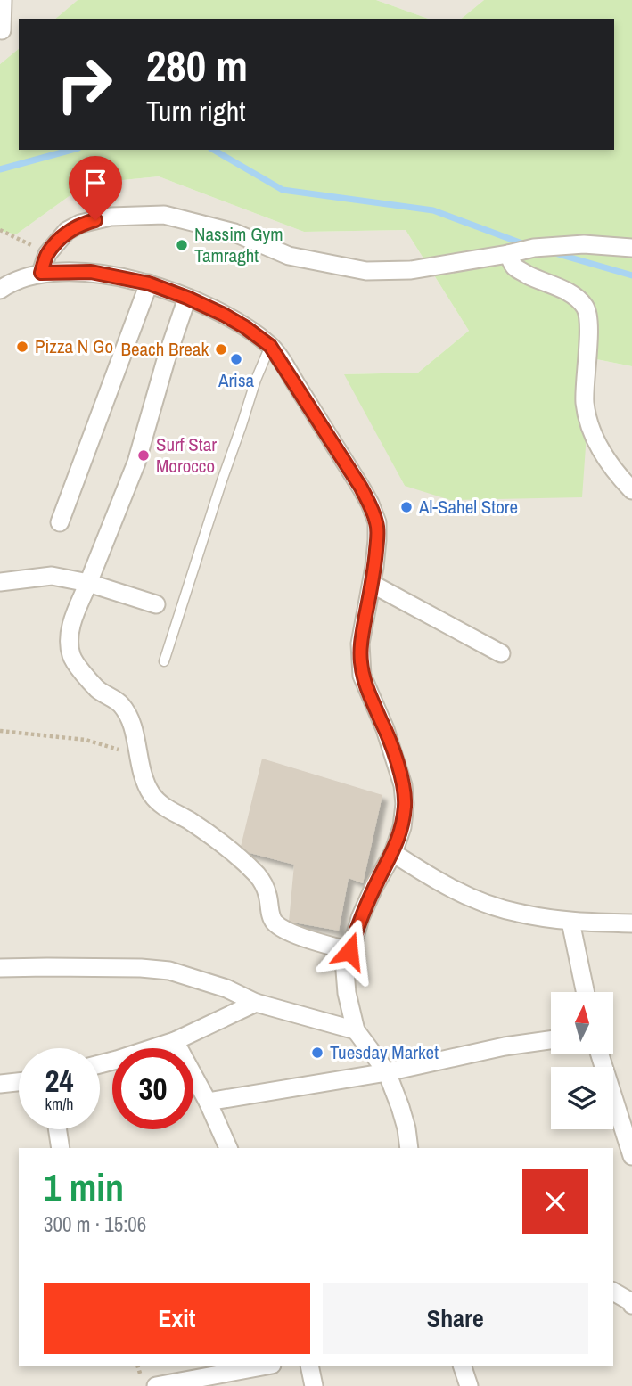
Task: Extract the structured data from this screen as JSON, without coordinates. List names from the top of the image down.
{
  "places": [
    "Nassim Gym Tamraght",
    "Pizza N Go",
    "Beach Break",
    "Arisa",
    "Surf Star Morocco",
    "Al-Sahel Store",
    "Tuesday Market"
  ],
  "north": "top",
  "page": {
    "turn": ["280 m", "Turn right"],
    "speed": "24 km/h",
    "limit": "30",
    "heading": ["1 min", "300 m · 15:06"],
    "buttons": ["Exit", "Share"]
  }
}
